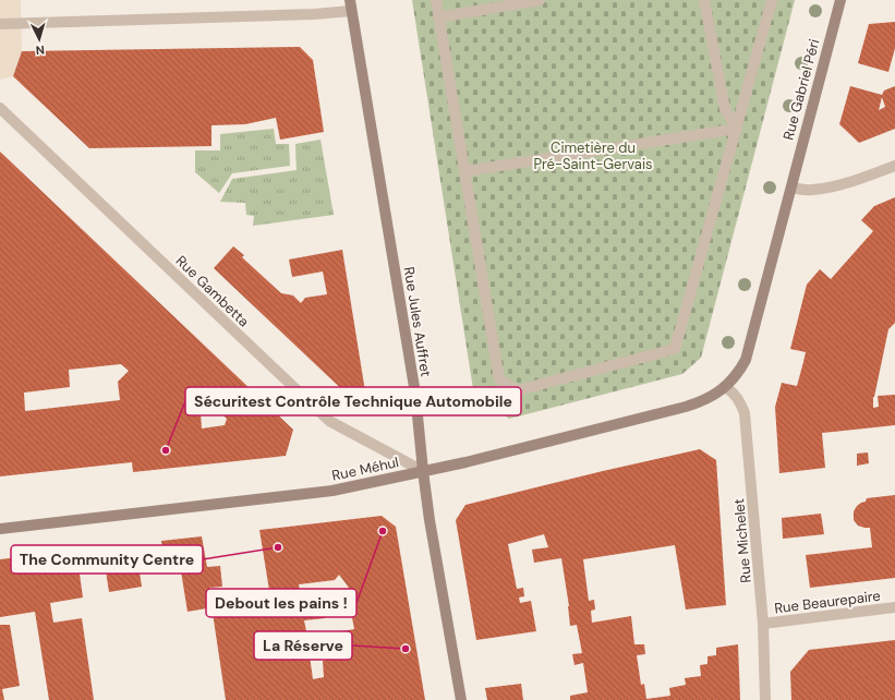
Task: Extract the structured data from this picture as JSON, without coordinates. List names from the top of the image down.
{
  "streets": {
    "street": [
      "Rue Gabriel Péri",
      "Rue Gambetta",
      "Rue Jules Auffret",
      "Rue Méhul",
      "Rue Michelet",
      "Rue Beaurepaire"
    ]
  },
  "crossings": [
    ["Rue Gabriel Péri", "Rue Méhul"],
    ["Rue Gabriel Péri", "Rue Michelet"],
    ["Rue Gambetta", "Rue Jules Auffret"],
    ["Rue Gambetta", "Rue Méhul"],
    ["Rue Jules Auffret", "Rue Méhul"],
    ["Rue Méhul", "Rue Michelet"],
    ["Rue Michelet", "Rue Beaurepaire"]
  ],
  "parks": ["Cimetière du Pré-Saint-Gervais"],
  "places": [
    "Sécuritest Contrôle Technique Automobile",
    "Debout les pains !",
    "The Community Centre",
    "La Réserve"
  ],
  "north": "bottom"
}
